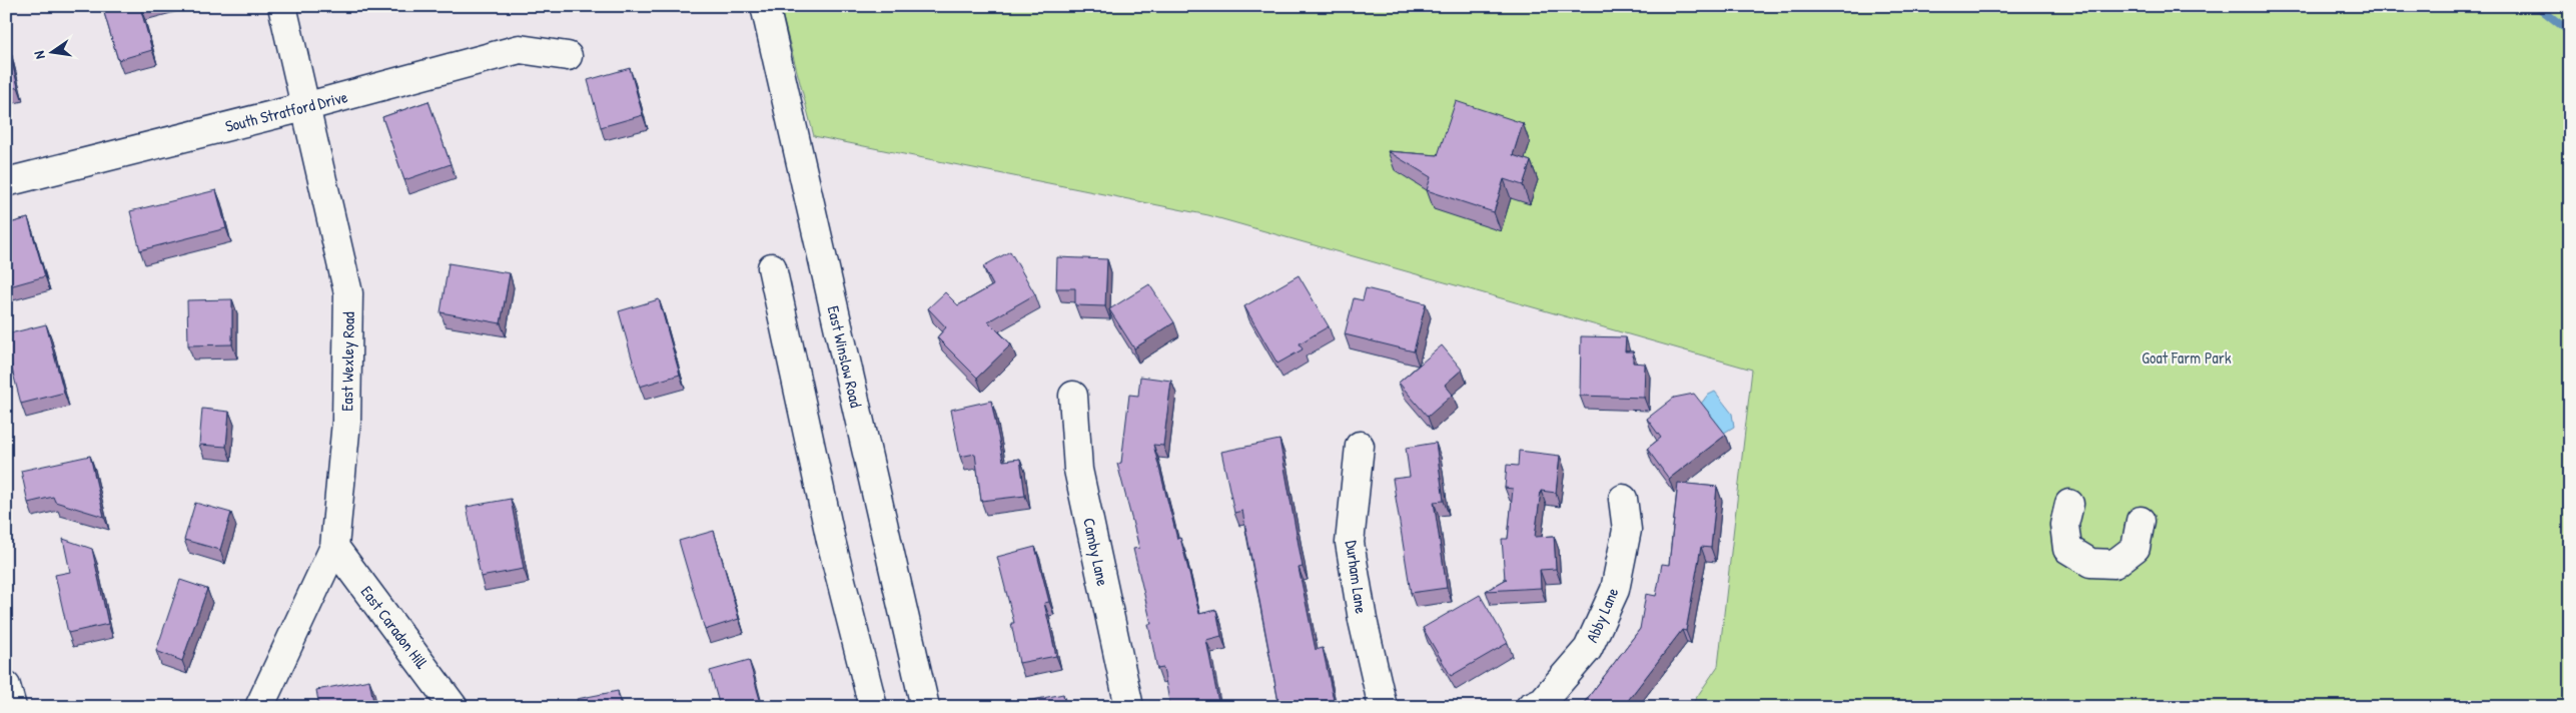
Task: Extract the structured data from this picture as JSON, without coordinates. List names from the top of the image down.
{
  "streets": {
    "street": [
      "South Stratford Drive",
      "East Winslow Road",
      "East Wexley Road",
      "Camby Lane",
      "Durham Lane",
      "Abby Lane",
      "East Caradon Hill"
    ]
  },
  "crossings": [
    ["South Stratford Drive", "East Wexley Road"],
    ["East Wexley Road", "East Caradon Hill"]
  ],
  "parks": ["Goat Farm Park"],
  "north": "left"
}
